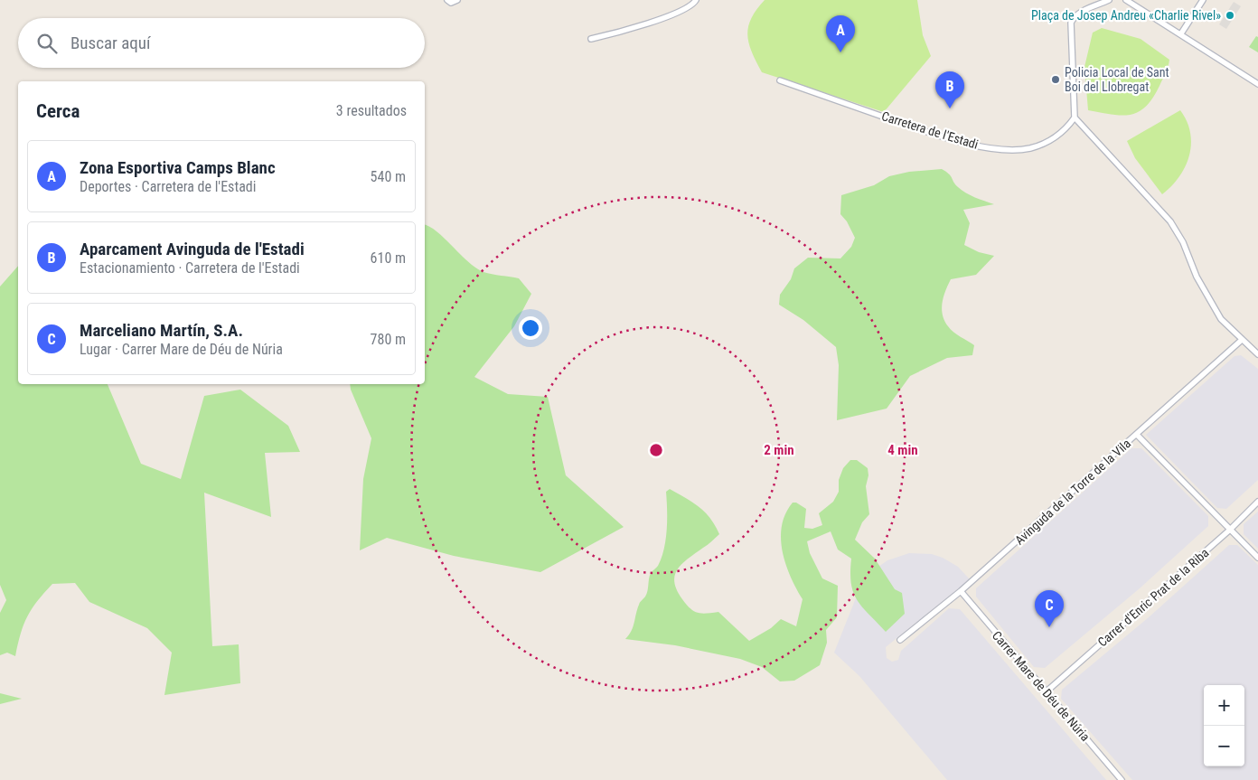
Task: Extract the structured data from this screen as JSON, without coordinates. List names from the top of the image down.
{
  "streets": {
    "street": [
      "Carretera de l'Estadi",
      "Avinguda de la Torre de la Vila",
      "Carrer d'Enric Prat de la Riba",
      "Carrer Mare de Déu de Núria"
    ]
  },
  "crossings": [
    ["Avinguda de la Torre de la Vila", "Carrer Mare de Déu de Núria"],
    ["Carrer d'Enric Prat de la Riba", "Carrer Mare de Déu de Núria"]
  ],
  "places": ["Plaça de Josep Andreu «Charlie Rivel»", "Policia Local de Sant Boi del Llobregat"],
  "page": {
    "pins": ["A", "B", "C"],
    "search": "Buscar aquí",
    "heading": ["Cerca", "3 resultados"],
    "list": [
      {
        "mark": "A",
        "name": "Zona Esportiva Camps Blanc",
        "note": "Deportes · Carretera de l'Estadi",
        "value": "540 m"
      },
      {
        "mark": "B",
        "name": "Aparcament Avinguda de l'Estadi",
        "note": "Estacionamiento · Carretera de l'Estadi",
        "value": "610 m"
      },
      {
        "mark": "C",
        "name": "Marceliano Martín, S.A.",
        "note": "Lugar · Carrer Mare de Déu de Núria",
        "value": "780 m"
      }
    ],
    "map_buttons": ["+", "−"]
  },
  "rings": ["2 min", "4 min"]
}
